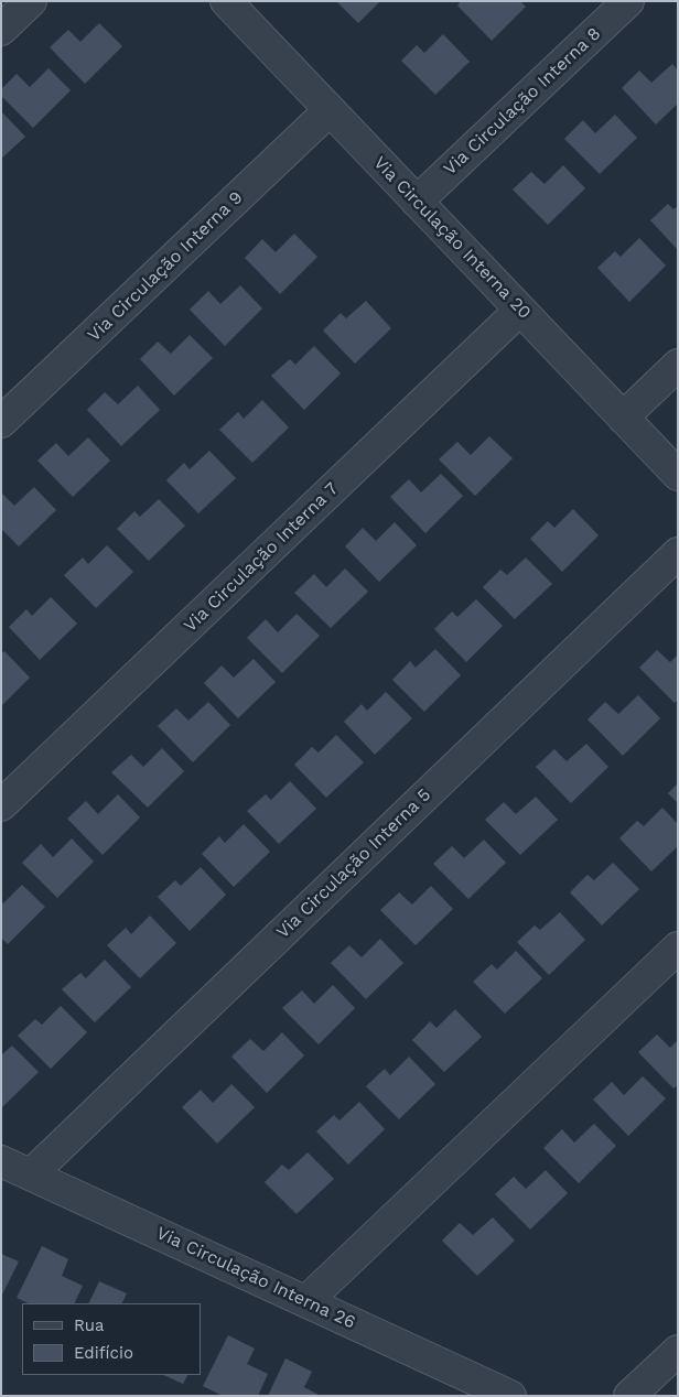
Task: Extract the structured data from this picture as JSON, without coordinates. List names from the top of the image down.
{
  "streets": {
    "street": [
      "Via Circulação Interna 8",
      "Via Circulação Interna 20",
      "Via Circulação Interna 9",
      "Via Circulação Interna 7",
      "Via Circulação Interna 5",
      "Via Circulação Interna 26"
    ]
  },
  "crossings": [
    ["Via Circulação Interna 8", "Via Circulação Interna 20"],
    ["Via Circulação Interna 20", "Via Circulação Interna 9"],
    ["Via Circulação Interna 20", "Via Circulação Interna 7"],
    ["Via Circulação Interna 5", "Via Circulação Interna 26"]
  ],
  "legend": ["Rua", "Edifício"]
}
